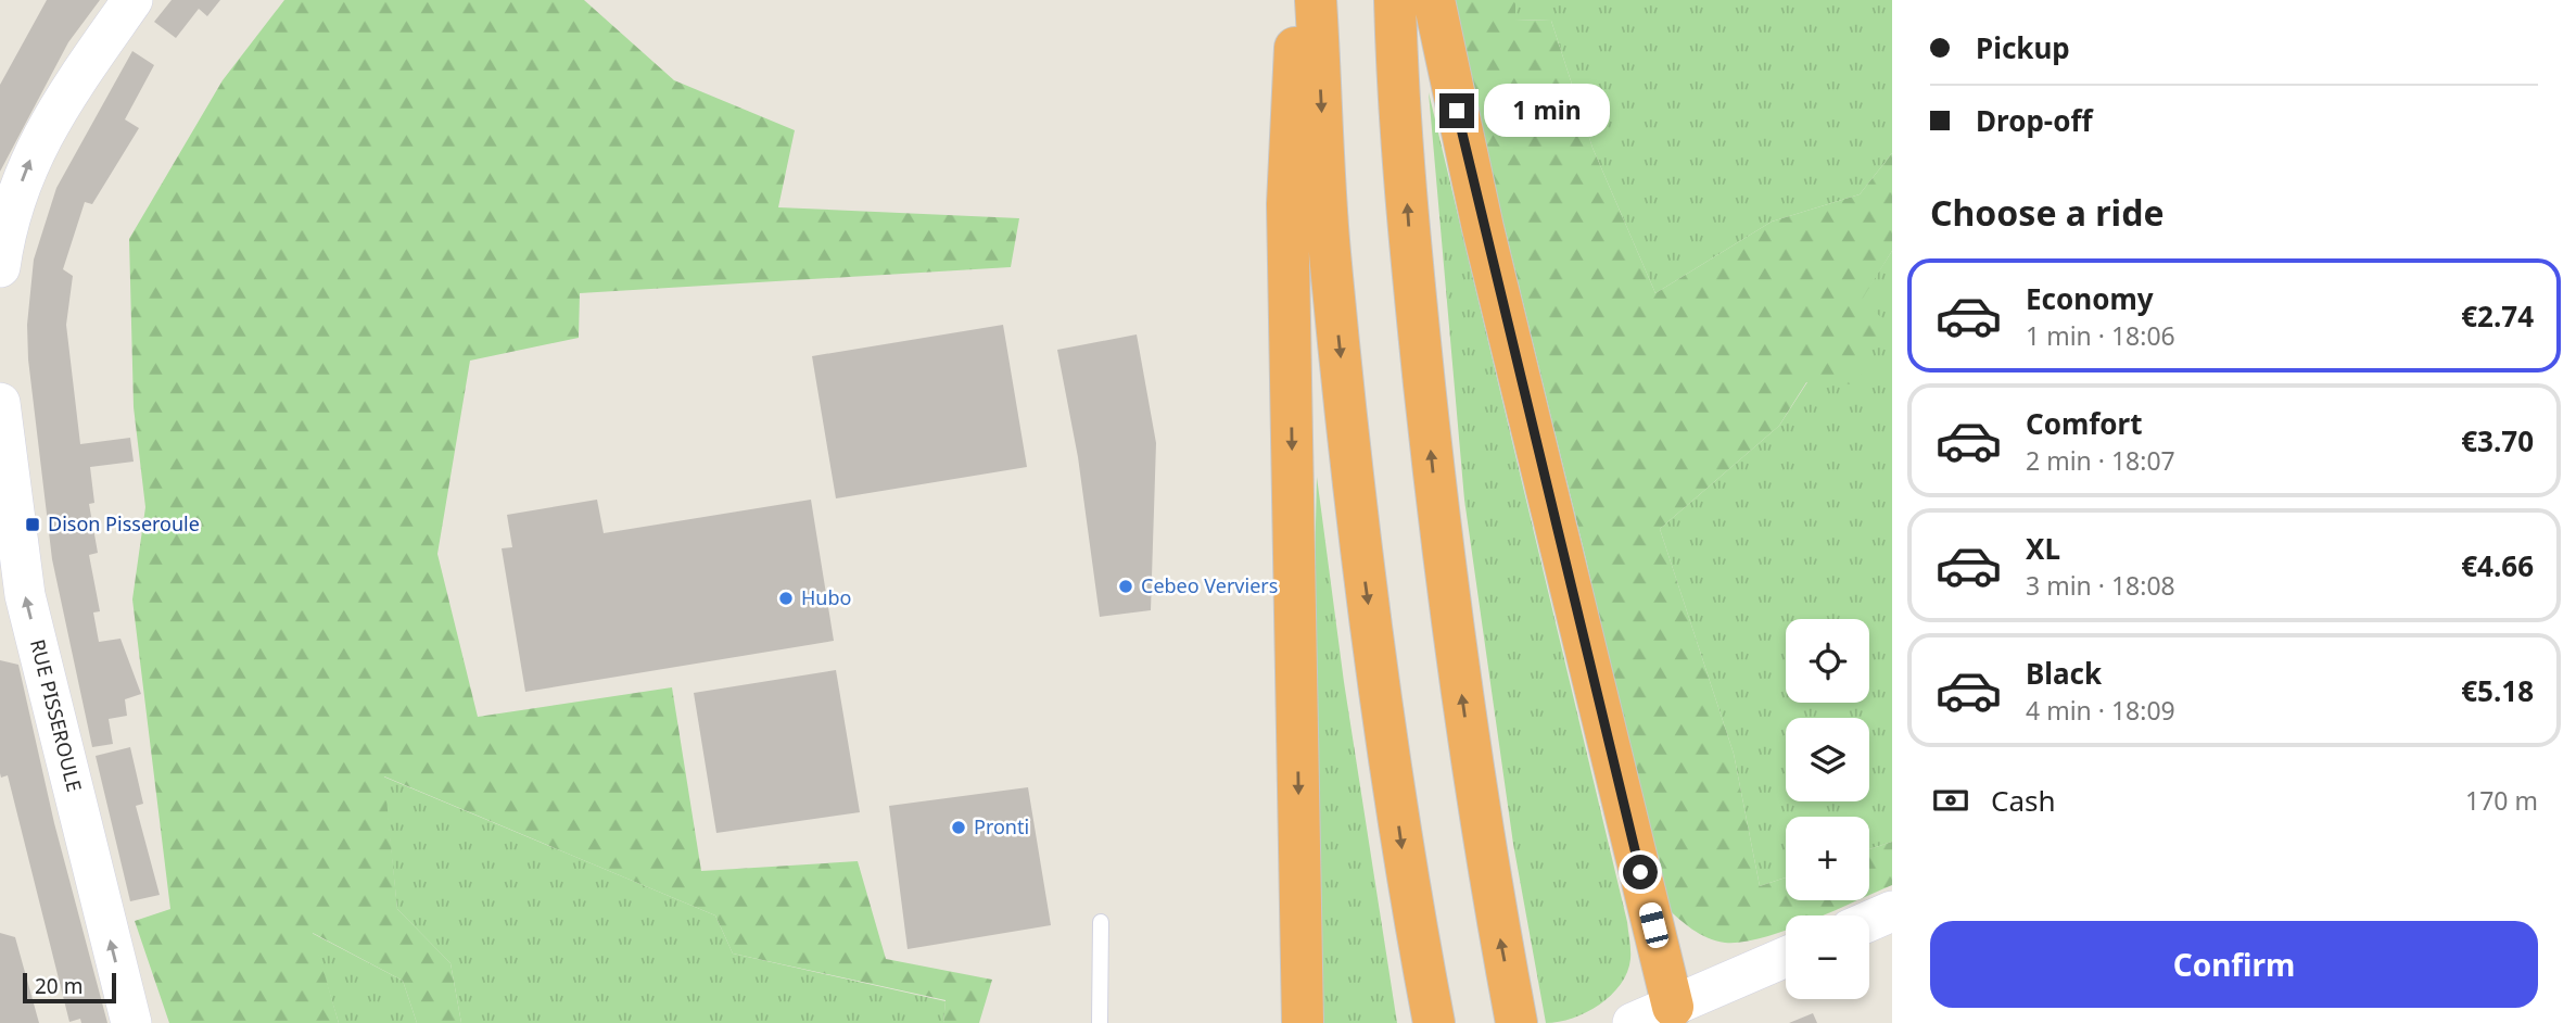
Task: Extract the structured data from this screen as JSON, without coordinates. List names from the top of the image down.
{
  "streets": {
    "main road": ["RUE PISSEROULE"]
  },
  "one_way": ["RUE PISSEROULE"],
  "places": {
    "transit": ["Dison Pisseroule"],
    "other": ["Cebeo Verviers", "Hubo", "Pronti"]
  },
  "scale_bar": "20 m",
  "page": {
    "banner": ["Pickup", "Drop-off"],
    "bubble": "1 min",
    "heading": "Choose a ride",
    "list": [
      {
        "name": "Economy",
        "note": "1 min · 18:06",
        "value": "€2.74"
      },
      {
        "name": "Comfort",
        "note": "2 min · 18:07",
        "value": "€3.70"
      },
      {
        "name": "XL",
        "note": "3 min · 18:08",
        "value": "€4.66"
      },
      {
        "name": "Black",
        "note": "4 min · 18:09",
        "value": "€5.18"
      }
    ],
    "map_buttons": ["+", "−"],
    "pay": ["Cash", "170 m"],
    "buttons": "Confirm",
    "scale": "20 m"
  }
}
